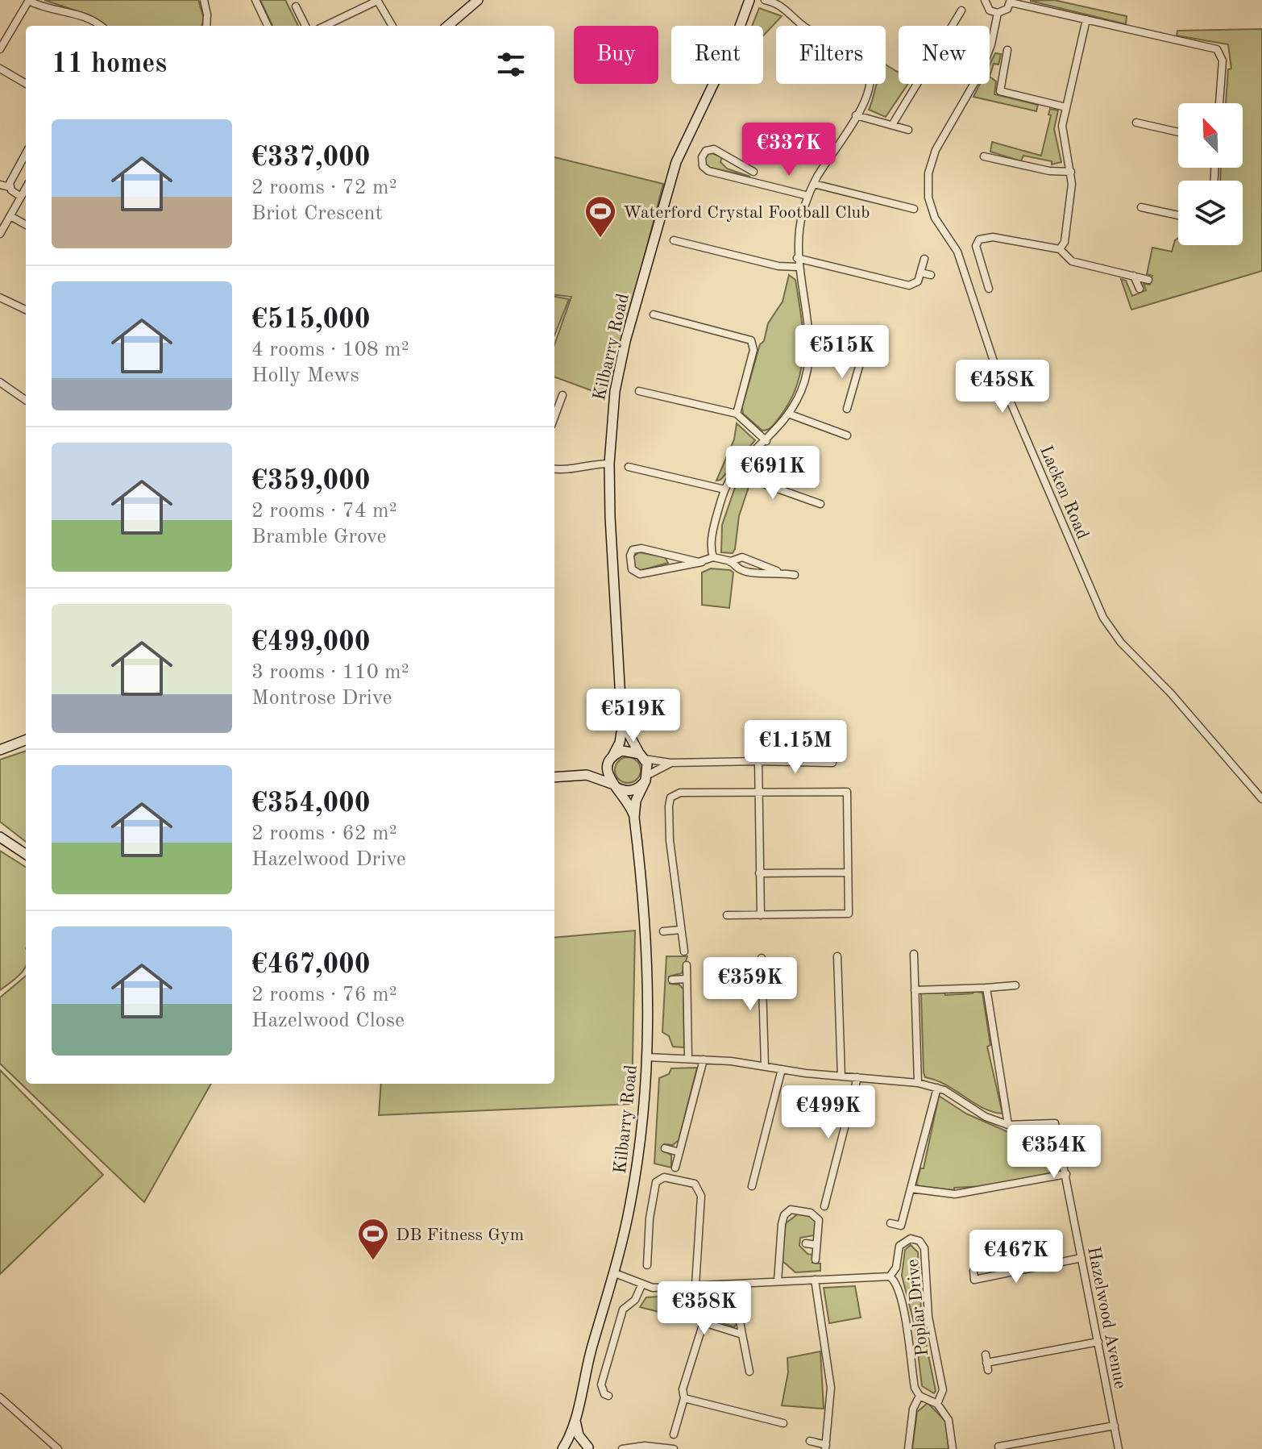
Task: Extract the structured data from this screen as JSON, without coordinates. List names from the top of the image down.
{
  "streets": {
    "street": [
      "Kilbarry Road",
      "Lacken Road",
      "Poplar Drive",
      "Hazelwood Avenue"
    ]
  },
  "places": {
    "sports": ["Waterford Crystal Football Club", "DB Fitness Gym"]
  },
  "north": "top left",
  "page": {
    "chip": [
      "Buy",
      "Rent",
      "Filters",
      "New"
    ],
    "heading": "11 homes",
    "list": [
      {
        "name": "€337,000",
        "note": "2 rooms · 72 m² · Briot Crescent"
      },
      {
        "name": "€515,000",
        "note": "4 rooms · 108 m² · Holly Mews"
      },
      {
        "name": "€359,000",
        "note": "2 rooms · 74 m² · Bramble Grove"
      },
      {
        "name": "€499,000",
        "note": "3 rooms · 110 m² · Montrose Drive"
      },
      {
        "name": "€354,000",
        "note": "2 rooms · 62 m² · Hazelwood Drive"
      },
      {
        "name": "€467,000",
        "note": "2 rooms · 76 m² · Hazelwood Close"
      }
    ],
    "price": [
      "€337K",
      "€515K",
      "€458K",
      "€691K",
      "€519K",
      "€1.15M",
      "€359K",
      "€499K",
      "€354K",
      "€467K",
      "€358K"
    ]
  }
}
